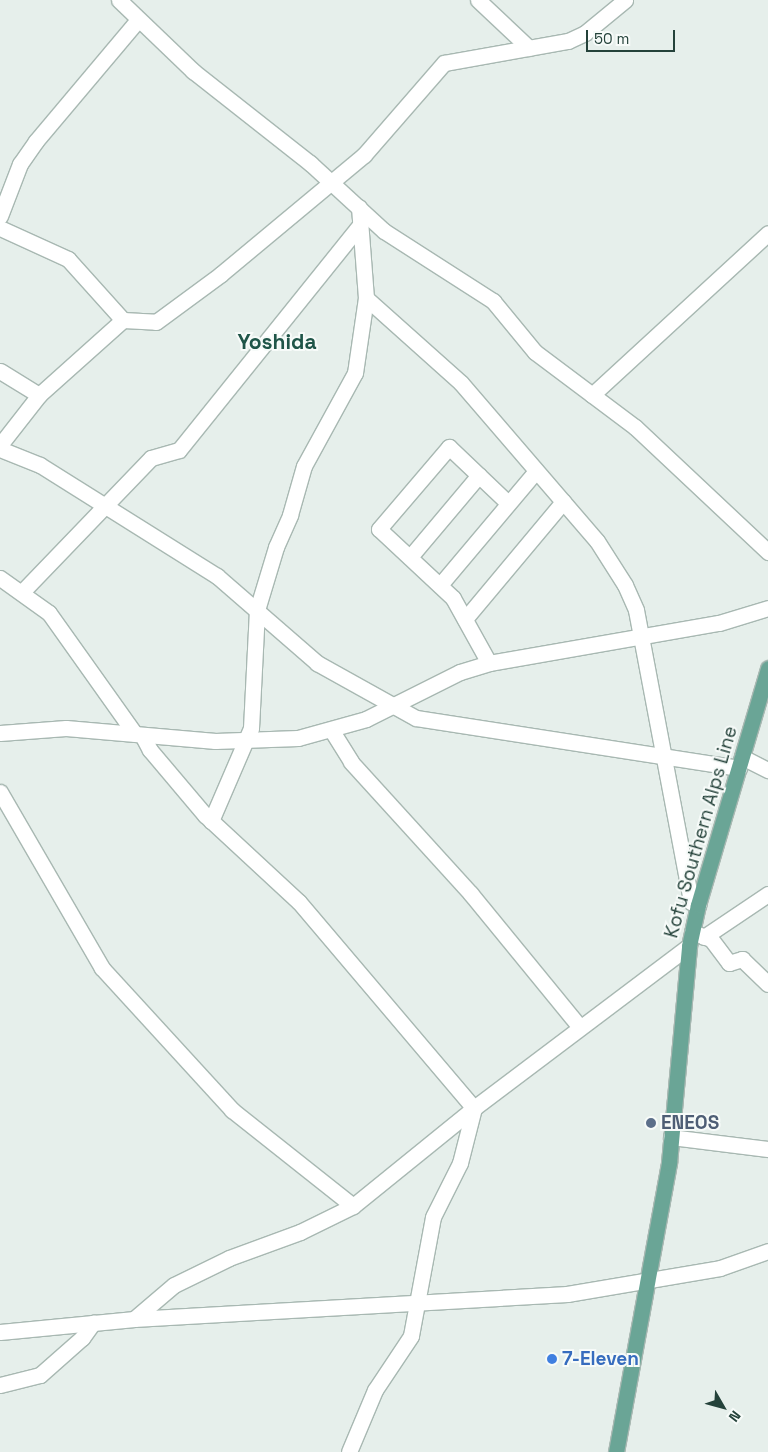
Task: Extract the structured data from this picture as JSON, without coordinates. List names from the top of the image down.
{
  "streets": {
    "main road": ["Kofu Southern Alps Line"]
  },
  "districts": ["Yoshida"],
  "places": ["ENEOS", "7-Eleven"],
  "scale_bar": "50 m",
  "north": "bottom right"
}
